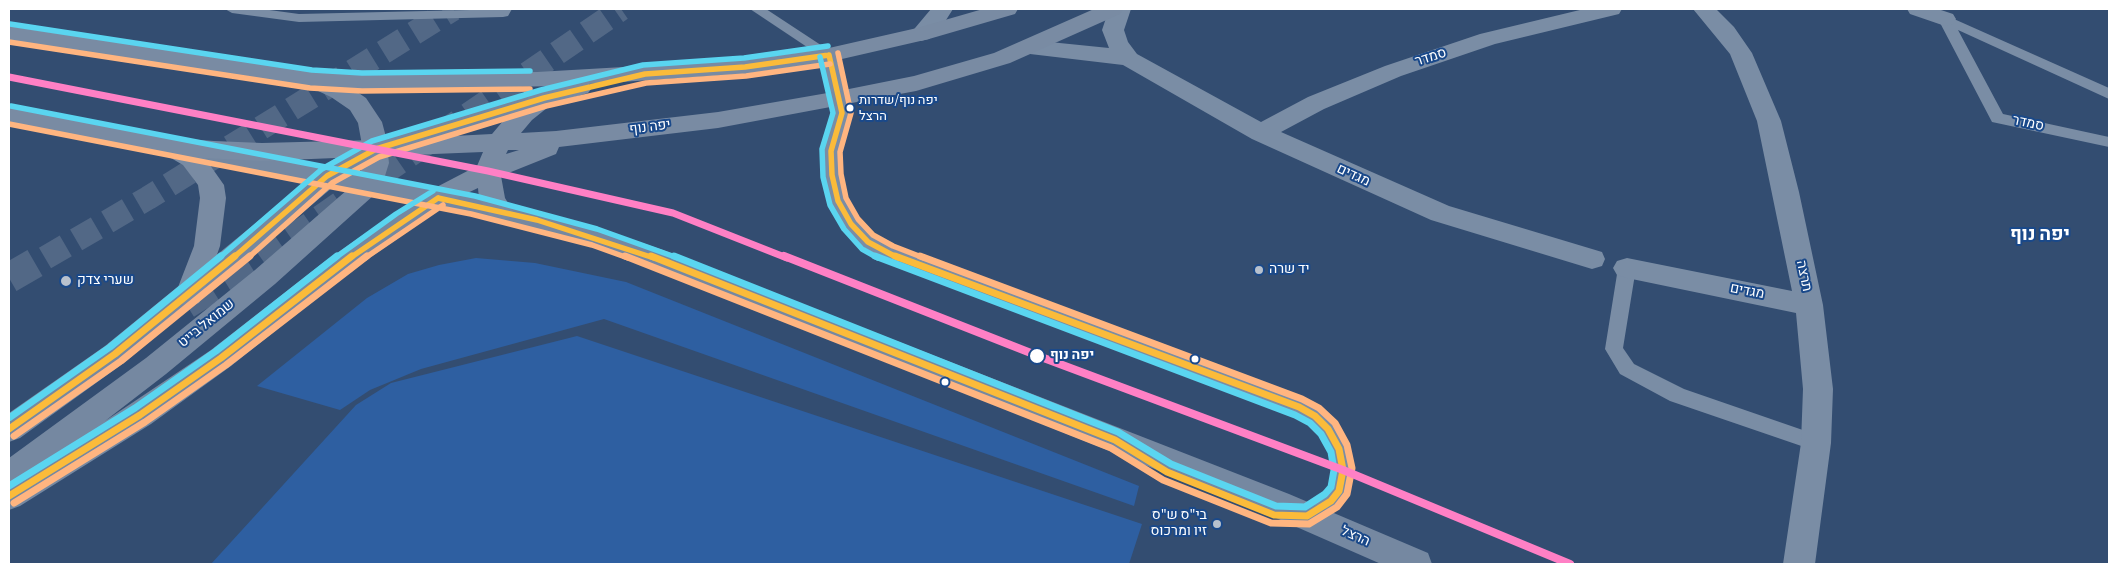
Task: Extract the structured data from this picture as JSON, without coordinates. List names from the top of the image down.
{
  "streets": {
    "main road": ["יפה נוף", "הרצל"],
    "street": [
      "סמדר",
      "מגדים",
      "תרצה",
      "שמואל בייט"
    ]
  },
  "crossings": [
    ["סמדר", "מגדים"],
    ["יפה נוף", "מגדים"],
    ["יפה נוף", "הרצל"],
    ["מגדים", "תרצה"],
    ["שמואל בייט", "הרצל"]
  ],
  "districts": ["יפה נוף"],
  "places": [
    "יפה נוף/שדרות הרצל",
    "יד שרה",
    "שערי צדק",
    "יפה נוף",
    "בי\"ס ש\"ס זיו ומרכוס"
  ]
}
